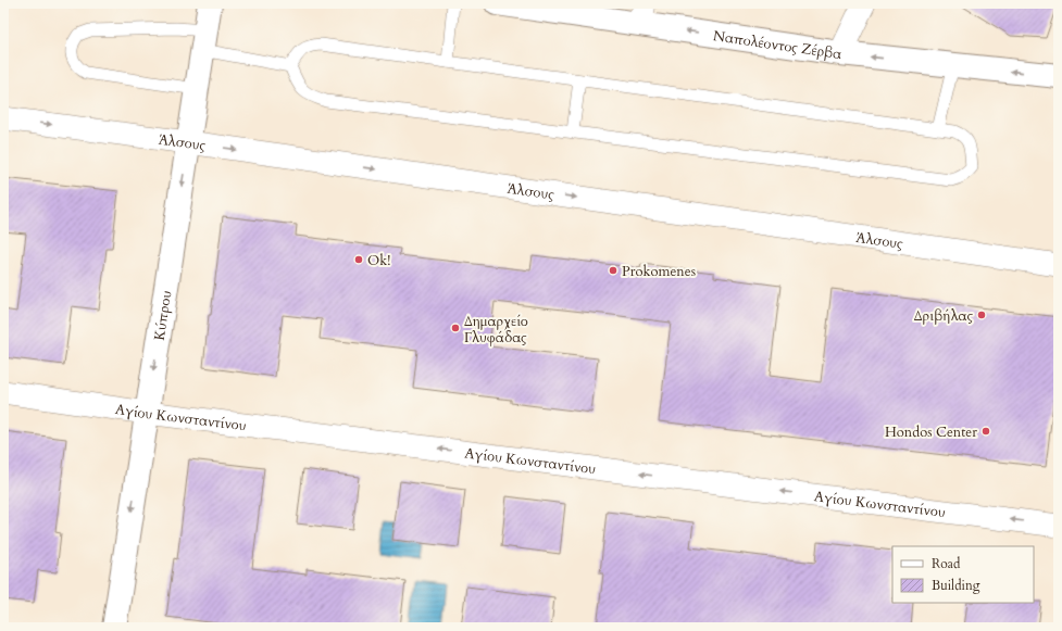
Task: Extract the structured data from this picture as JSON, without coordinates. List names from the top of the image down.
{
  "streets": {
    "street": [
      "Ναπολέοντος Ζέρβα",
      "Άλσους",
      "Κύπρου",
      "Αγίου Κωνσταντίνου"
    ]
  },
  "crossings": [
    ["Άλσους", "Κύπρου"],
    ["Κύπρου", "Αγίου Κωνσταντίνου"]
  ],
  "one_way": [
    "Ναπολέοντος Ζέρβα",
    "Άλσους",
    "Κύπρου",
    "Αγίου Κωνσταντίνου"
  ],
  "places": [
    "Ok!",
    "Prokomenes",
    "Δριβήλας",
    "Δημαρχείο Γλυφάδας",
    "Hondos Center"
  ],
  "legend": ["Road", "Building"]
}
